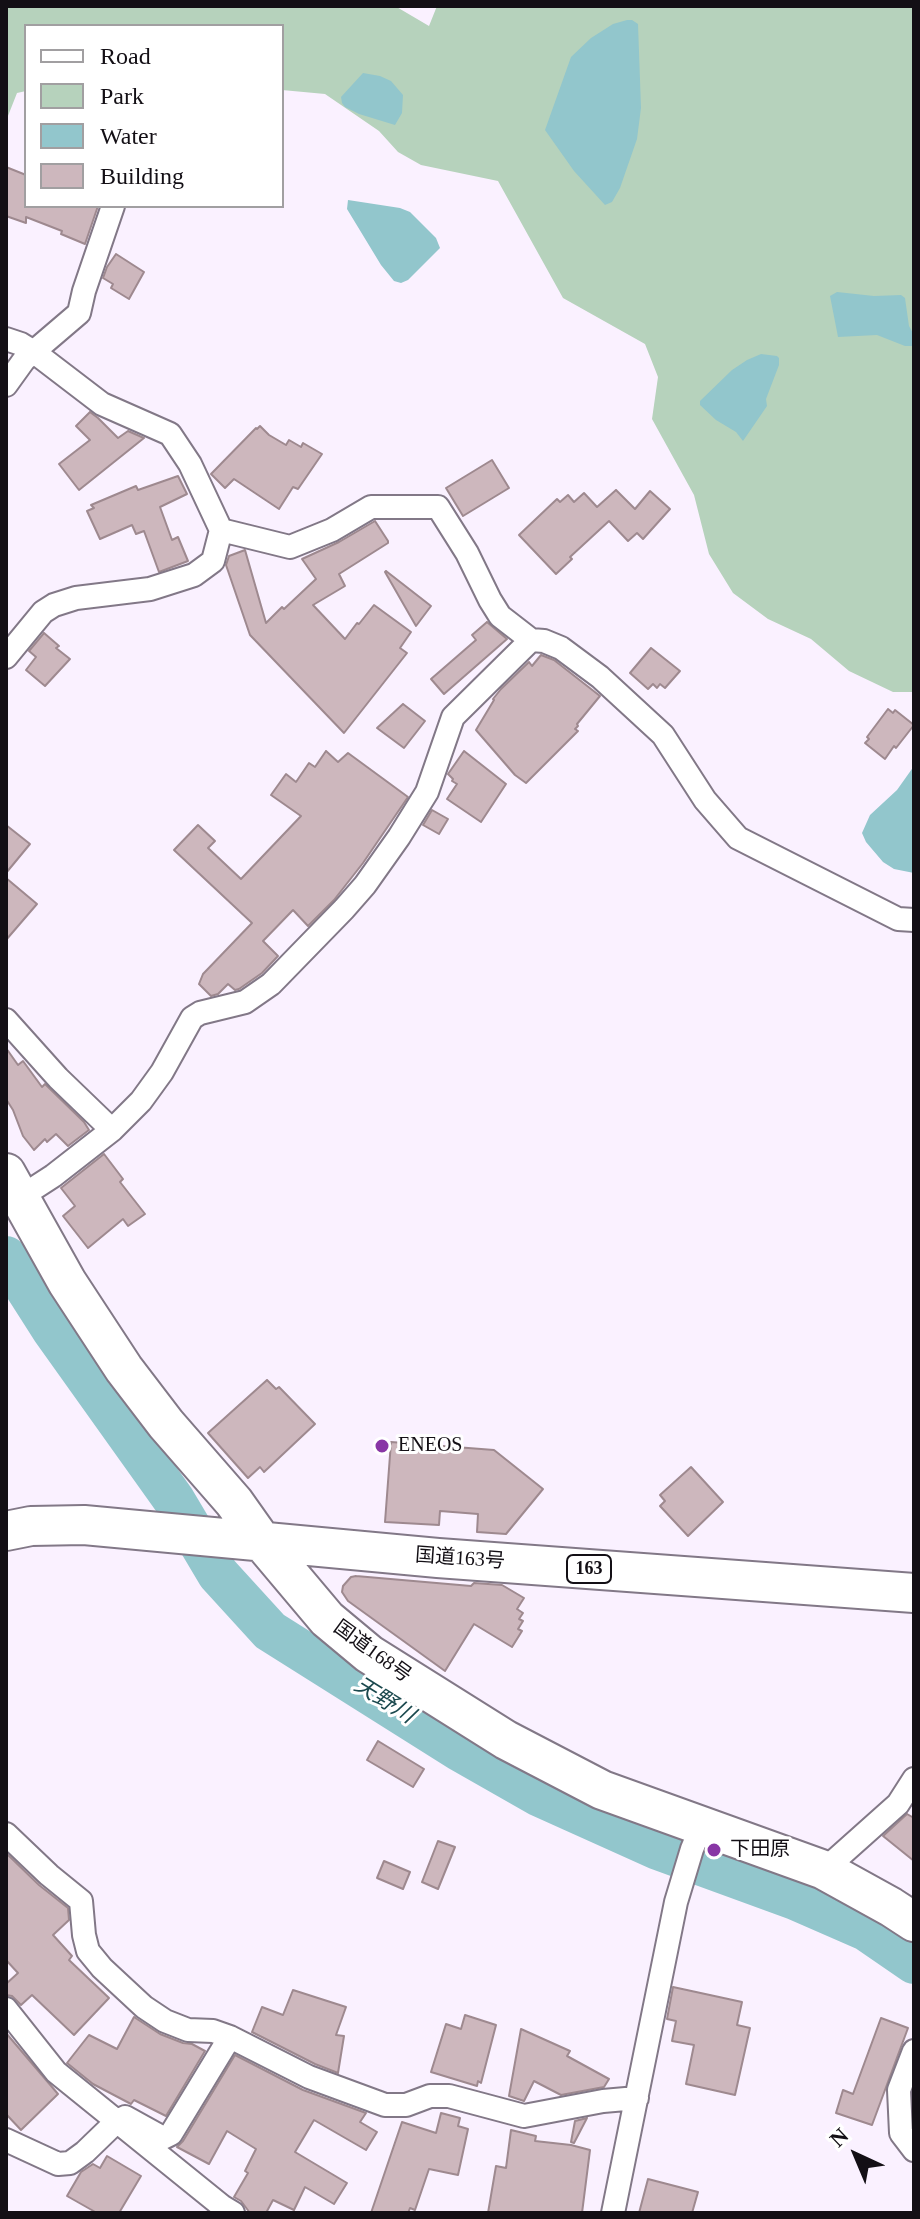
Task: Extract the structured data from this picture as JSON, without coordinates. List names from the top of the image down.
{
  "streets": {
    "highway": ["国道163号", "163", "国道168号"]
  },
  "crossings": [
    ["国道163号", "国道168号"]
  ],
  "water": ["天野川"],
  "places": ["ENEOS", "下田原"],
  "legend": [
    "Road",
    "Park",
    "Water",
    "Building"
  ],
  "north": "top left"
}
